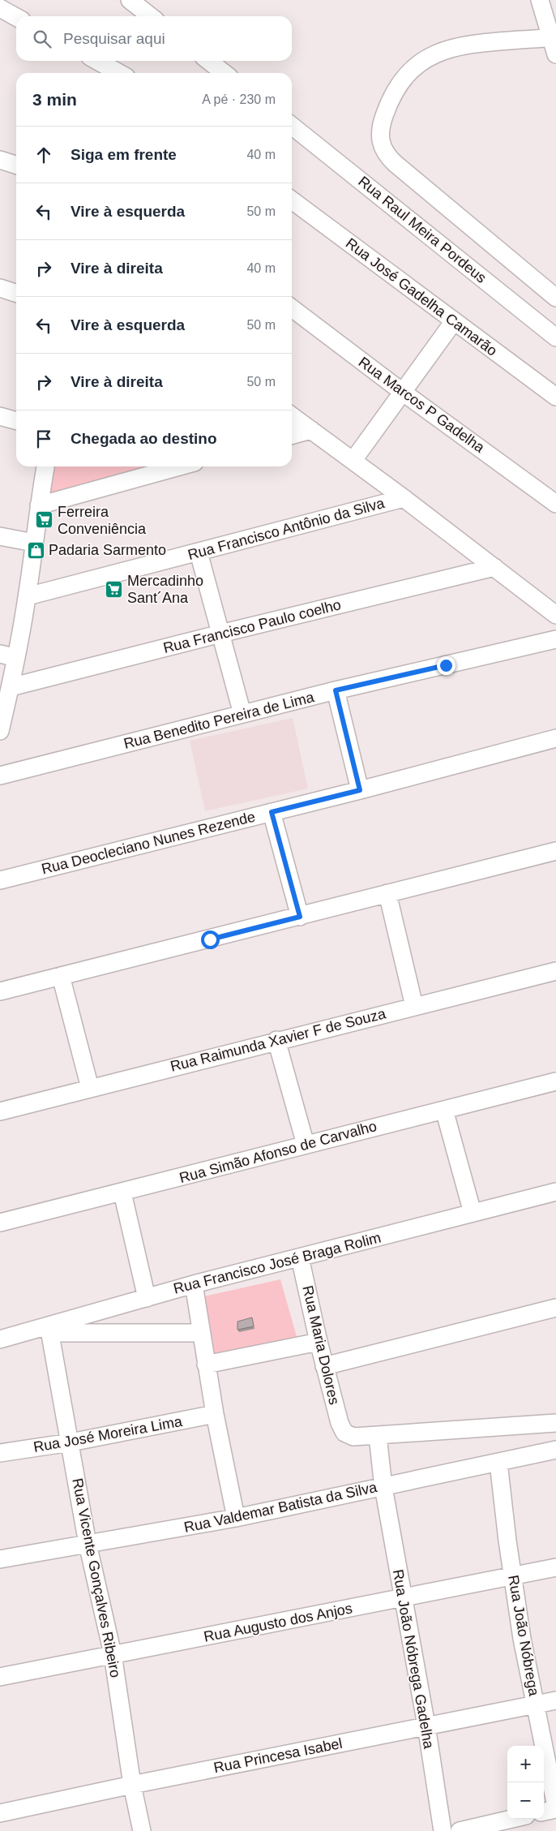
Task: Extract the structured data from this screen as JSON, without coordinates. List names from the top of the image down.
{
  "streets": {
    "street": [
      "Rua Raul Meira Pordeus",
      "Rua José Gadelha Camarão",
      "Rua Marcos P Gadelha",
      "Rua Francisco Antônio da Silva",
      "Rua Francisco Paulo coelho",
      "Rua Benedito Pereira de Lima",
      "Rua Deocleciano Nunes Rezende",
      "Rua Raimunda Xavier F de Souza",
      "Rua Simão Afonso de Carvalho",
      "Rua Francisco José Braga Rolim",
      "Rua Maria Dolores",
      "Rua José Moreira Lima",
      "Rua Valdemar Batista da Silva",
      "Rua Vicente Gonçalves Ribeiro",
      "Rua Augusto dos Anjos",
      "Rua João Nóbrega",
      "Rua João Nóbrega Gadelha",
      "Rua Princesa Isabel"
    ]
  },
  "crossings": [
    ["Rua Francisco José Braga Rolim", "Rua Maria Dolores"],
    ["Rua Francisco José Braga Rolim", "Rua Vicente Gonçalves Ribeiro"],
    ["Rua Maria Dolores", "Rua Valdemar Batista da Silva"],
    ["Rua José Moreira Lima", "Rua Vicente Gonçalves Ribeiro"],
    ["Rua Valdemar Batista da Silva", "Rua Vicente Gonçalves Ribeiro"],
    ["Rua Valdemar Batista da Silva", "Rua João Nóbrega Gadelha"],
    ["Rua Vicente Gonçalves Ribeiro", "Rua Augusto dos Anjos"],
    ["Rua Vicente Gonçalves Ribeiro", "Rua Princesa Isabel"],
    ["Rua Augusto dos Anjos", "Rua João Nóbrega"],
    ["Rua Augusto dos Anjos", "Rua João Nóbrega Gadelha"],
    ["Rua João Nóbrega", "Rua Princesa Isabel"],
    ["Rua João Nóbrega Gadelha", "Rua Princesa Isabel"]
  ],
  "places": {
    "supermarket": ["Ferreira Conveniência", "Mercadinho Sant´Ana"],
    "shop": ["Padaria Sarmento"]
  },
  "page": {
    "search": "Pesquisar aqui",
    "heading": ["3 min", "A pé · 230 m"],
    "list": [
      ["Siga em frente", "40 m"],
      ["Vire à esquerda", "50 m"],
      ["Vire à direita", "40 m"],
      ["Vire à esquerda", "50 m"],
      ["Vire à direita", "50 m"],
      "Chegada ao destino"
    ],
    "map_buttons": ["+", "−"]
  }
}
